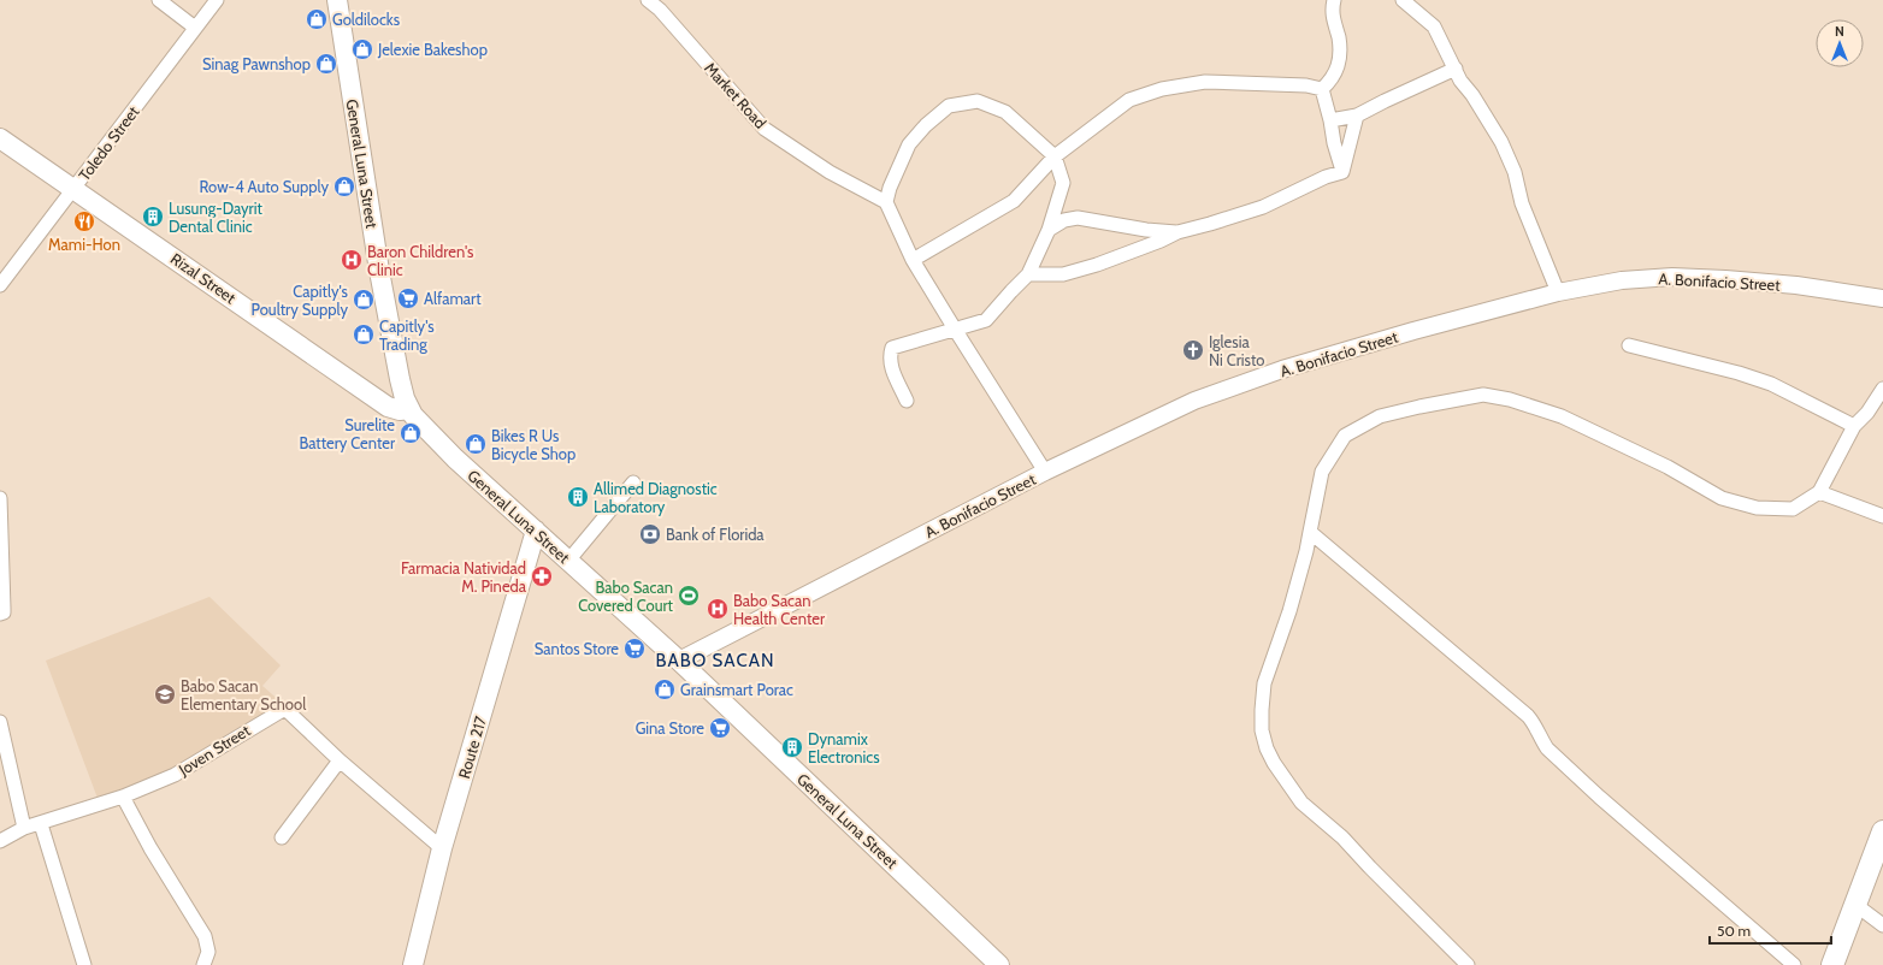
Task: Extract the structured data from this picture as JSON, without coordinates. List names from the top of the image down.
{
  "streets": {
    "main road": ["General Luna Street", "Rizal Street", "Route 217"],
    "street": [
      "Market Road",
      "Toledo Street",
      "A. Bonifacio Street",
      "Joven Street"
    ]
  },
  "crossings": [
    ["Toledo Street", "Rizal Street"],
    ["General Luna Street", "Rizal Street"],
    ["General Luna Street", "A. Bonifacio Street"],
    ["General Luna Street", "Route 217"],
    ["Route 217", "Joven Street"]
  ],
  "districts": ["BABO SACAN"],
  "places": {
    "shop": [
      "Goldilocks",
      "Jelexie Bakeshop",
      "Sinag Pawnshop",
      "Row-4 Auto Supply",
      "Capitly's Poultry Supply",
      "Capitly's Trading",
      "Surelite Battery Center",
      "Bikes R Us Bicycle Shop",
      "Grainsmart Porac"
    ],
    "building": ["Lusung-Dayrit Dental Clinic", "Allimed Diagnostic Laboratory", "Dynamix Electronics"],
    "restaurant": ["Mami-Hon"],
    "hospital": ["Baron Children's Clinic", "Babo Sacan Health Center"],
    "supermarket": ["Alfamart", "Santos Store", "Gina Store"],
    "church": ["Iglesia Ni Cristo"],
    "bank": ["Bank of Florida"],
    "pharmacy": ["Farmacia Natividad M. Pineda"],
    "sports": ["Babo Sacan Covered Court"],
    "school or university": ["Babo Sacan Elementary School"]
  },
  "scale_bar": "50 m",
  "north": "top"
}
